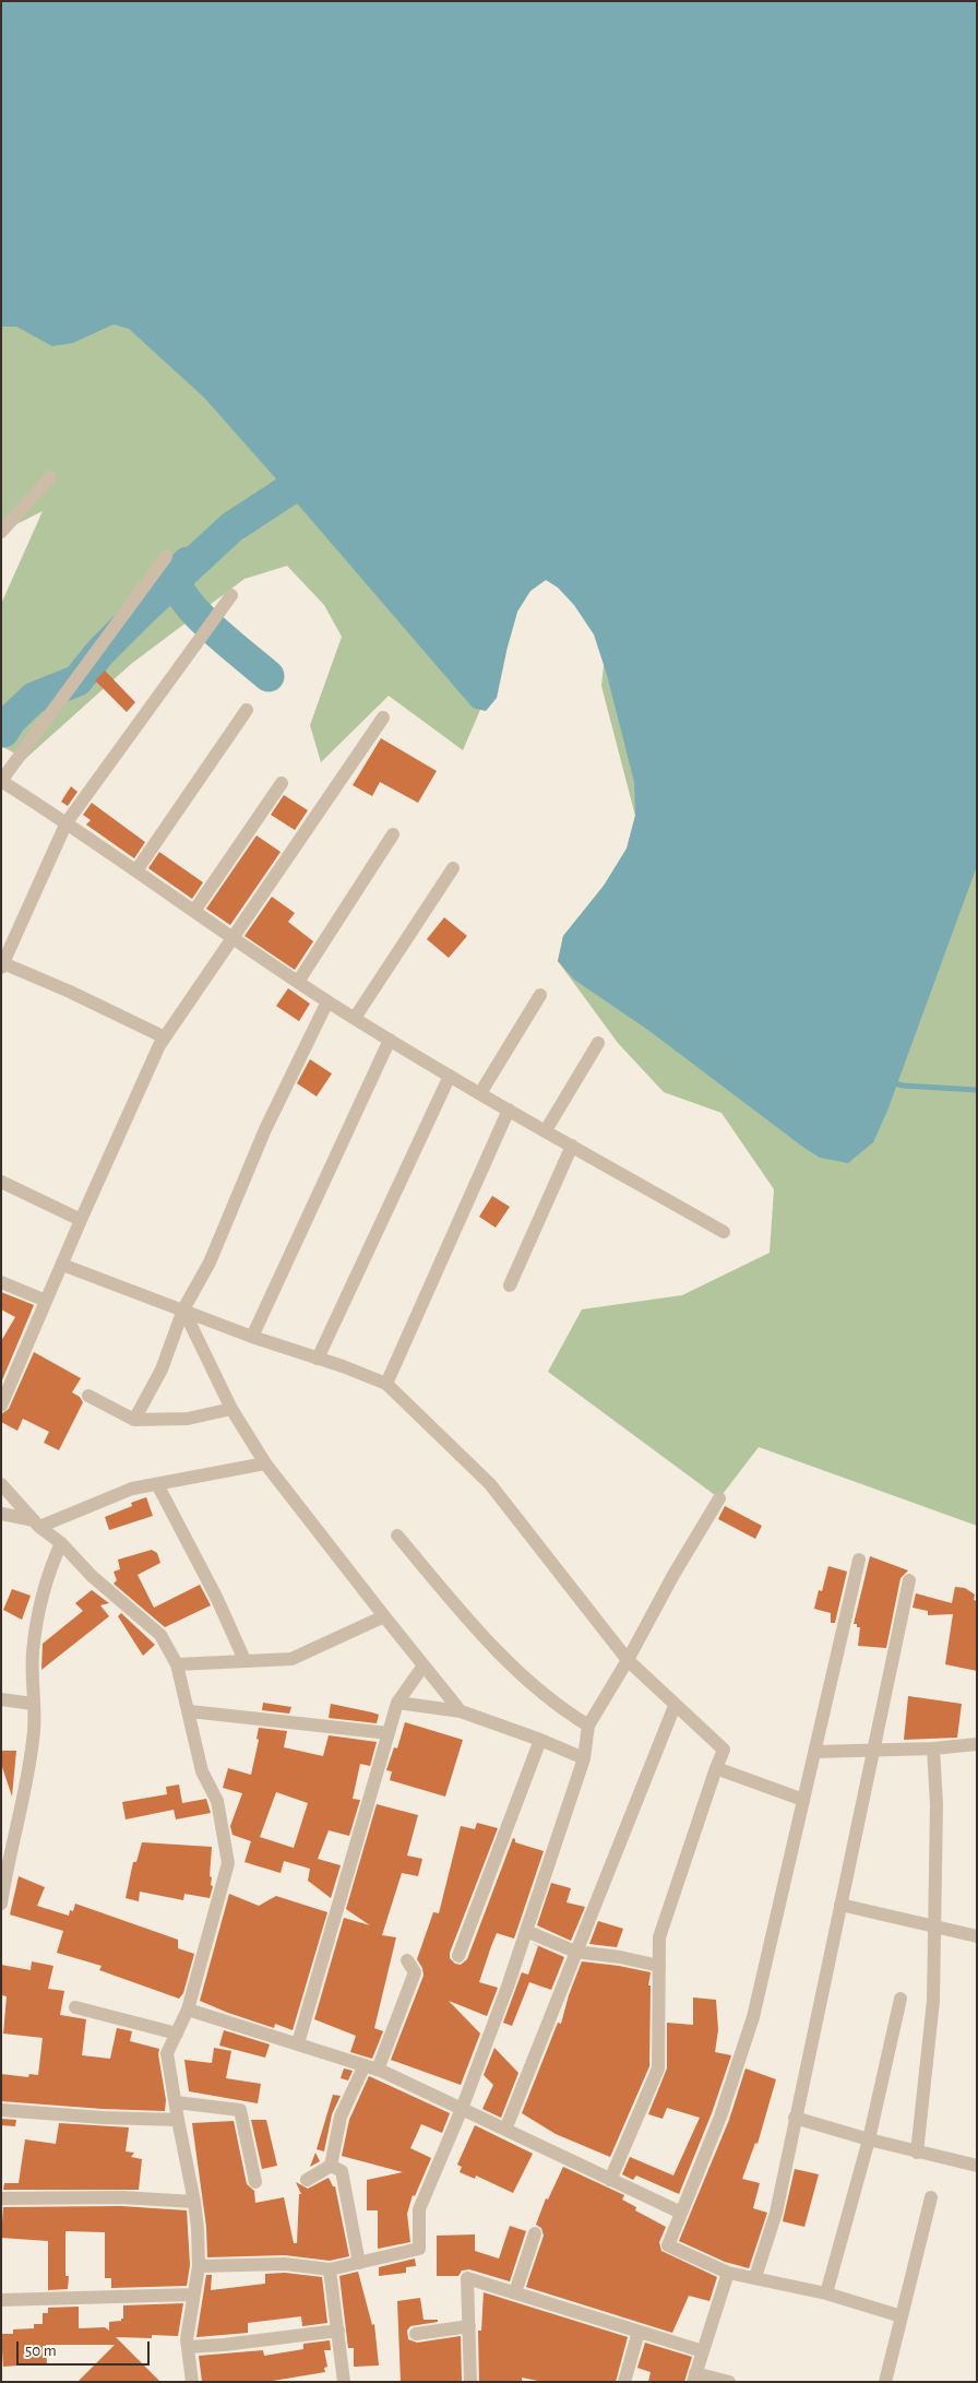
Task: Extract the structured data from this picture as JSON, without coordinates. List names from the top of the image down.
{
  "scale_bar": "50 m"
}
